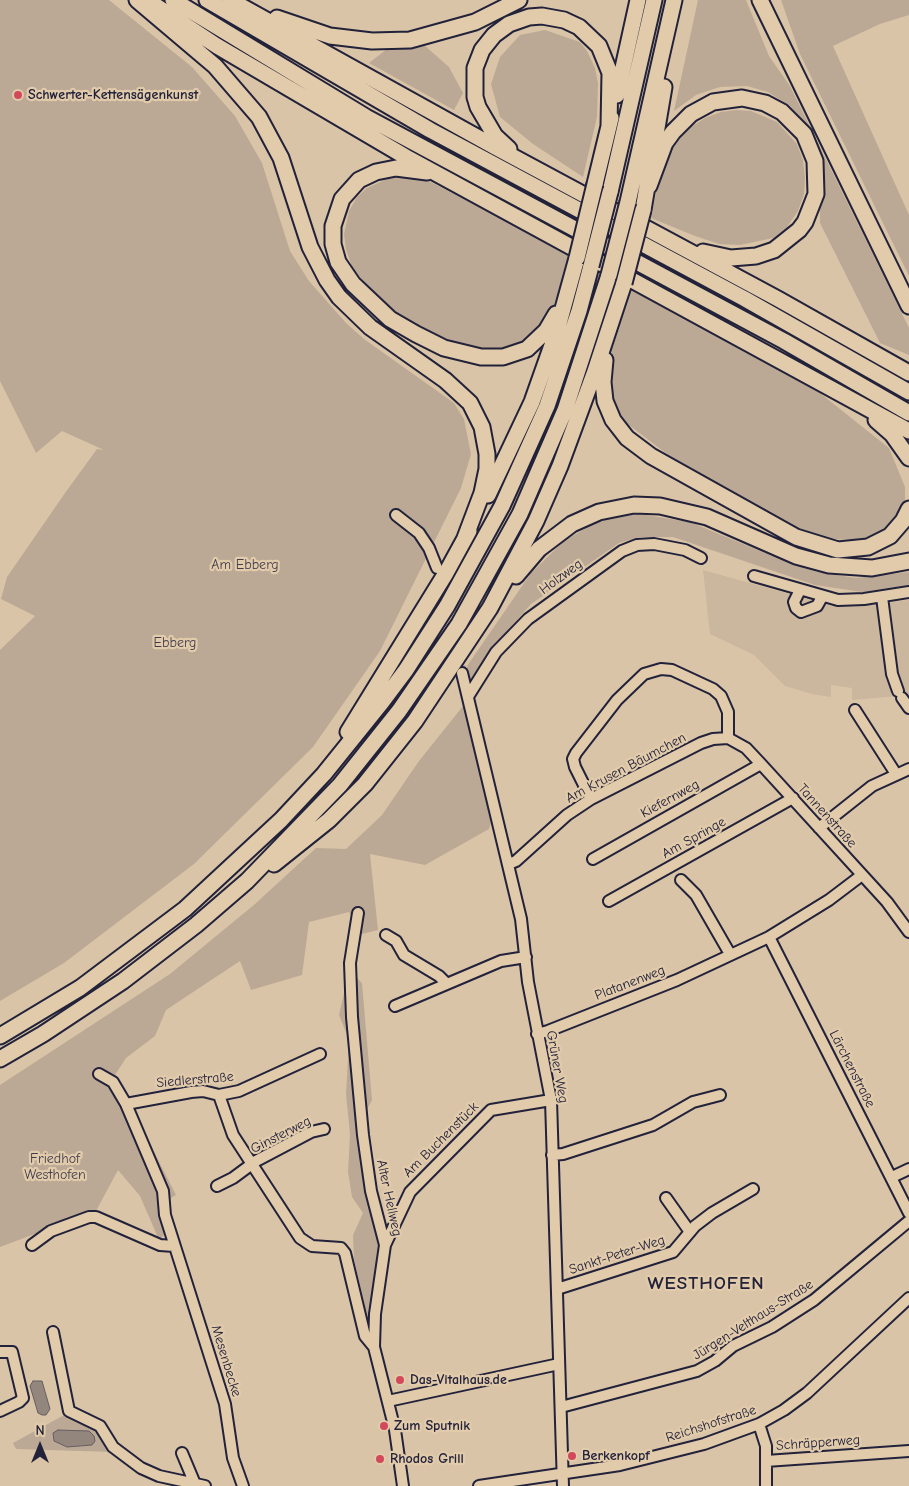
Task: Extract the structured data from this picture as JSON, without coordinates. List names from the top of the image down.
{
  "streets": {
    "street": [
      "Holzweg",
      "Am Krusen Bäumchen",
      "Kiefernweg",
      "Tannenstraße",
      "Am Springe",
      "Platanenweg",
      "Grüner Weg",
      "Lärchenstraße",
      "Siedlerstraße",
      "Ginsterweg",
      "Am Buchenstück",
      "Alter Hellweg",
      "Sankt-Peter-Weg",
      "Jürgen-Velthaus-Straße",
      "Mesenbecke",
      "Reichshofstraße",
      "Schräpperweg"
    ]
  },
  "crossings": [
    ["Holzweg", "Grüner Weg"],
    ["Am Krusen Bäumchen", "Tannenstraße"],
    ["Am Krusen Bäumchen", "Grüner Weg"],
    ["Kiefernweg", "Tannenstraße"],
    ["Tannenstraße", "Am Springe"],
    ["Tannenstraße", "Platanenweg"],
    ["Platanenweg", "Grüner Weg"],
    ["Platanenweg", "Lärchenstraße"],
    ["Grüner Weg", "Am Buchenstück"],
    ["Grüner Weg", "Sankt-Peter-Weg"],
    ["Grüner Weg", "Jürgen-Velthaus-Straße"],
    ["Grüner Weg", "Reichshofstraße"],
    ["Siedlerstraße", "Mesenbecke"],
    ["Am Buchenstück", "Alter Hellweg"],
    ["Reichshofstraße", "Schräpperweg"]
  ],
  "districts": ["WESTHOFEN"],
  "parks": ["Am Ebberg", "Ebberg", "Friedhof Westhofen"],
  "places": [
    "Schwerter-Kettensägenkunst",
    "Das-Vitalhaus.de",
    "Zum Sputnik",
    "Berkenkopf",
    "Rhodos Grill"
  ],
  "north": "top"
}
